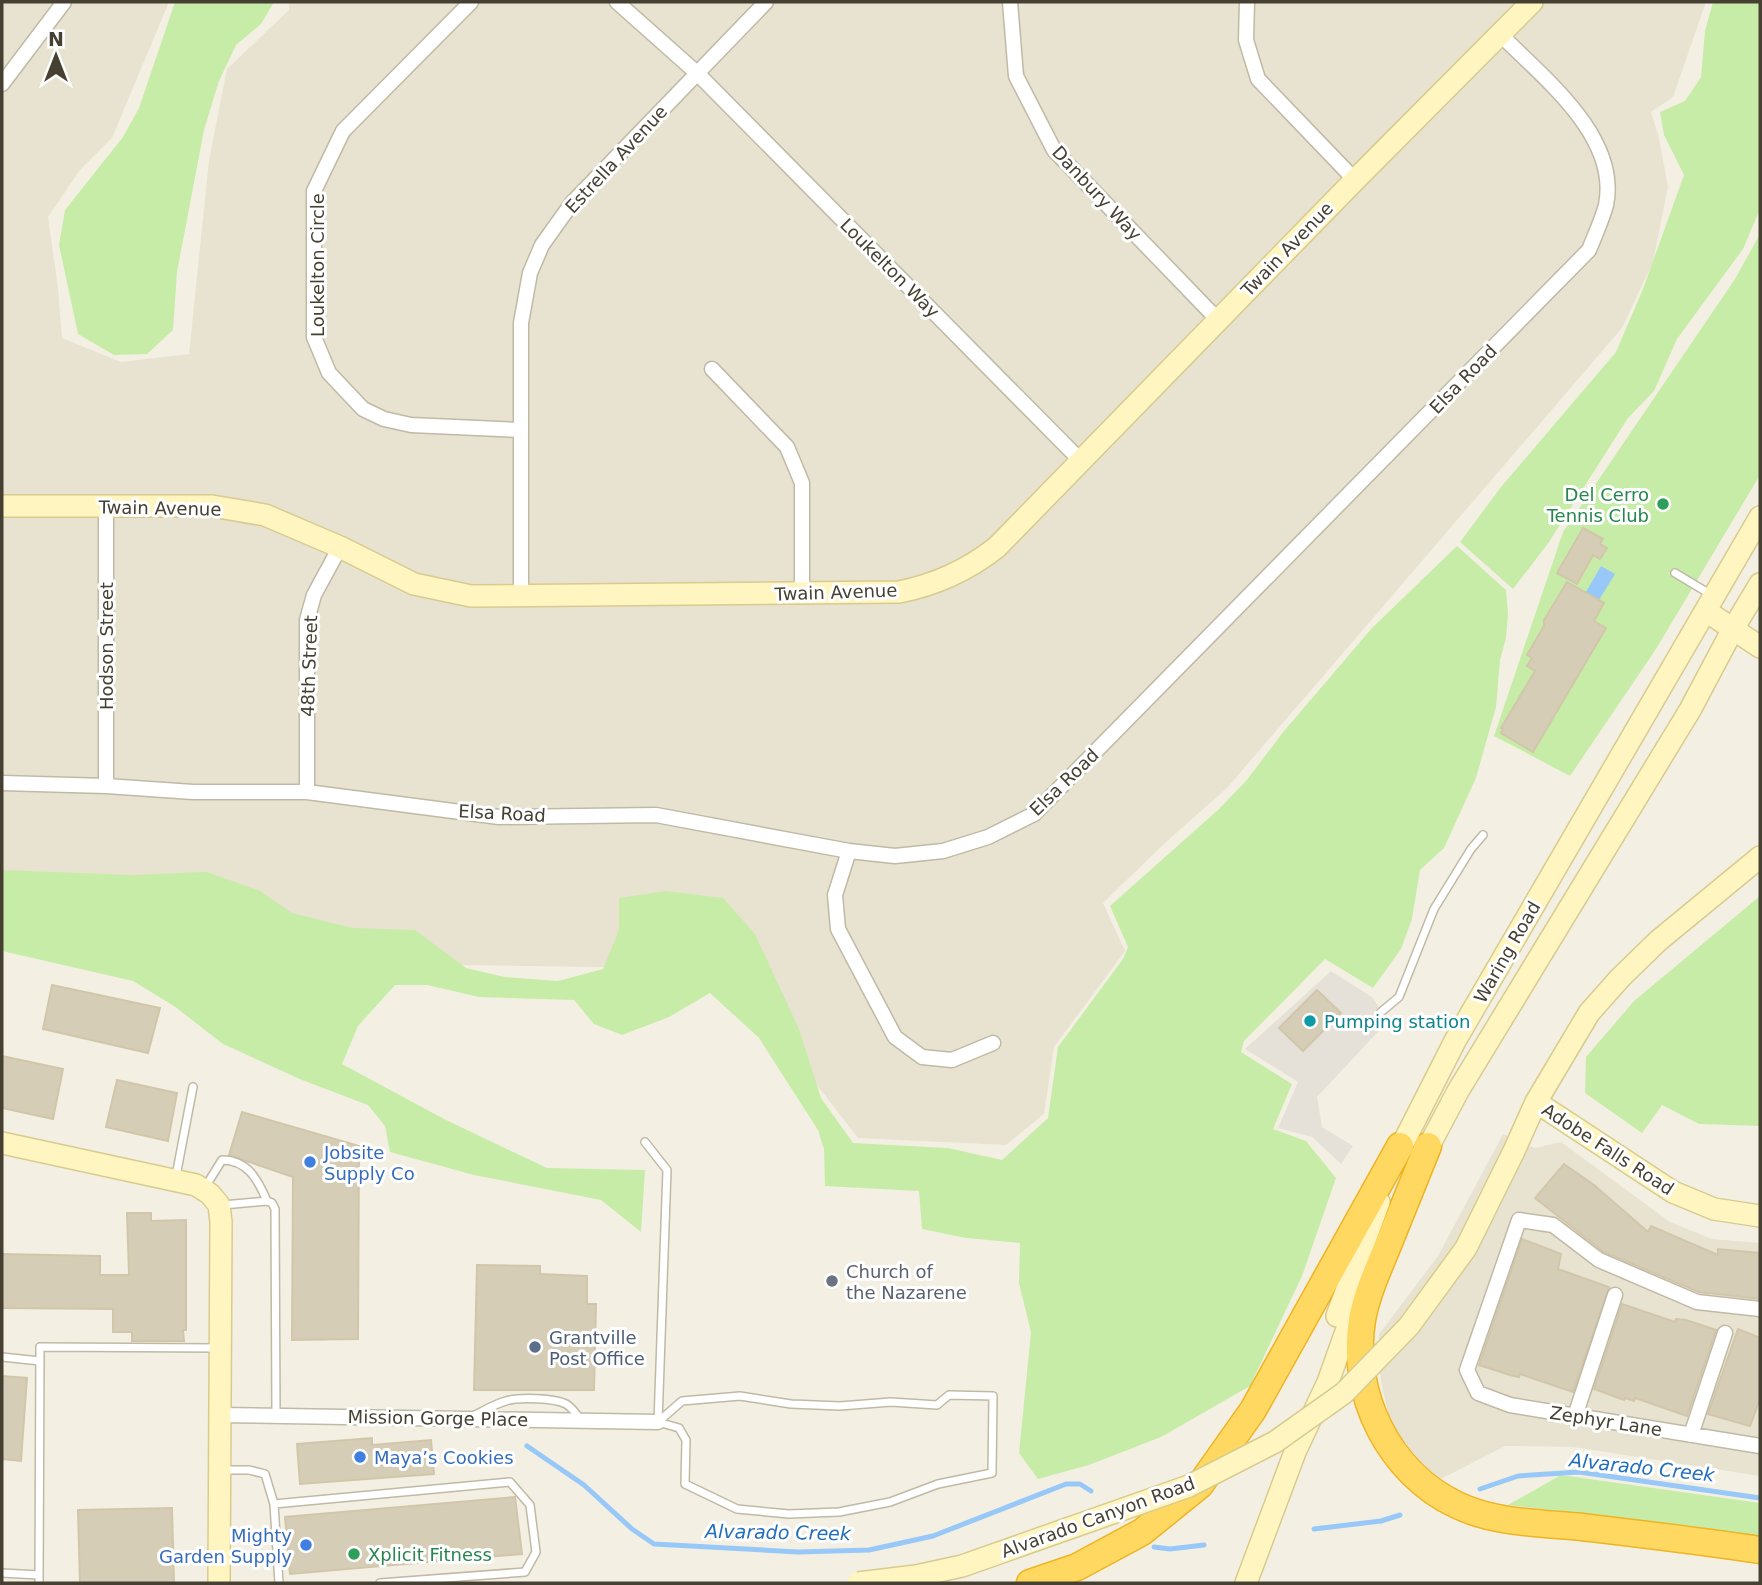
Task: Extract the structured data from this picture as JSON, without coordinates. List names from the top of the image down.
{
  "streets": {
    "street": [
      "Estrella Avenue",
      "Danbury Way",
      "Twain Avenue",
      "Loukelton Circle",
      "Loukelton Way",
      "Elsa Road",
      "Hodson Street",
      "48th Street",
      "Waring Road",
      "Adobe Falls Road",
      "Mission Gorge Place",
      "Zephyr Lane",
      "Alvarado Canyon Road"
    ]
  },
  "crossings": [
    ["Estrella Avenue", "Twain Avenue"],
    ["Estrella Avenue", "Loukelton Circle"],
    ["Estrella Avenue", "Loukelton Way"],
    ["Danbury Way", "Twain Avenue"],
    ["Twain Avenue", "Loukelton Way"],
    ["Twain Avenue", "Elsa Road"],
    ["Twain Avenue", "Hodson Street"],
    ["Twain Avenue", "48th Street"],
    ["Elsa Road", "Hodson Street"],
    ["Elsa Road", "48th Street"],
    ["Adobe Falls Road", "Alvarado Canyon Road"]
  ],
  "water": ["Alvarado Creek"],
  "places": [
    "Del Cerro Tennis Club",
    "Pumping station",
    "Jobsite Supply Co",
    "Church of the Nazarene",
    "Grantville Post Office",
    "Maya’s Cookies",
    "Mighty Garden Supply",
    "Xplicit Fitness"
  ],
  "north": "top"
}
